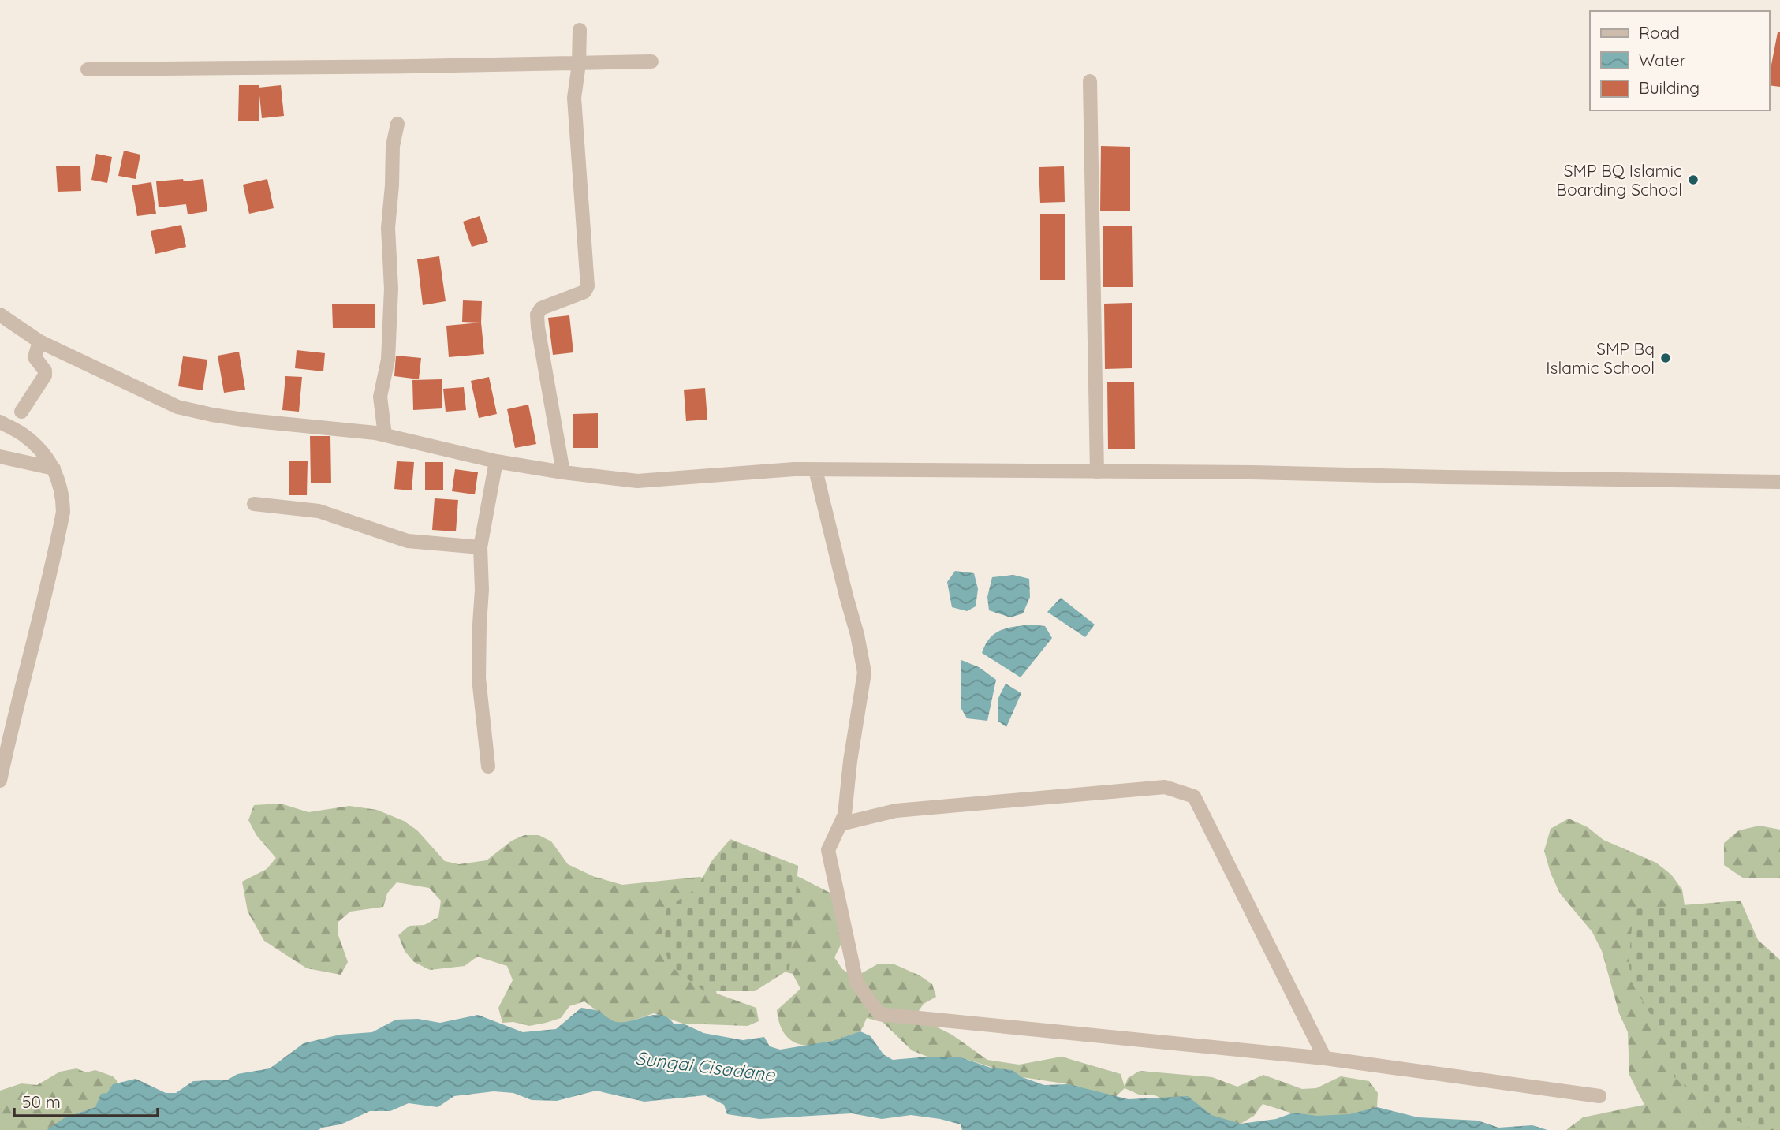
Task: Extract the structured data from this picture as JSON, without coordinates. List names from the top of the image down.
{
  "water": ["Sungai Cisadane"],
  "places": ["SMP BQ Islamic Boarding School", "SMP Bq Islamic School"],
  "legend": ["Road", "Water", "Building"],
  "scale_bar": "50 m"
}
